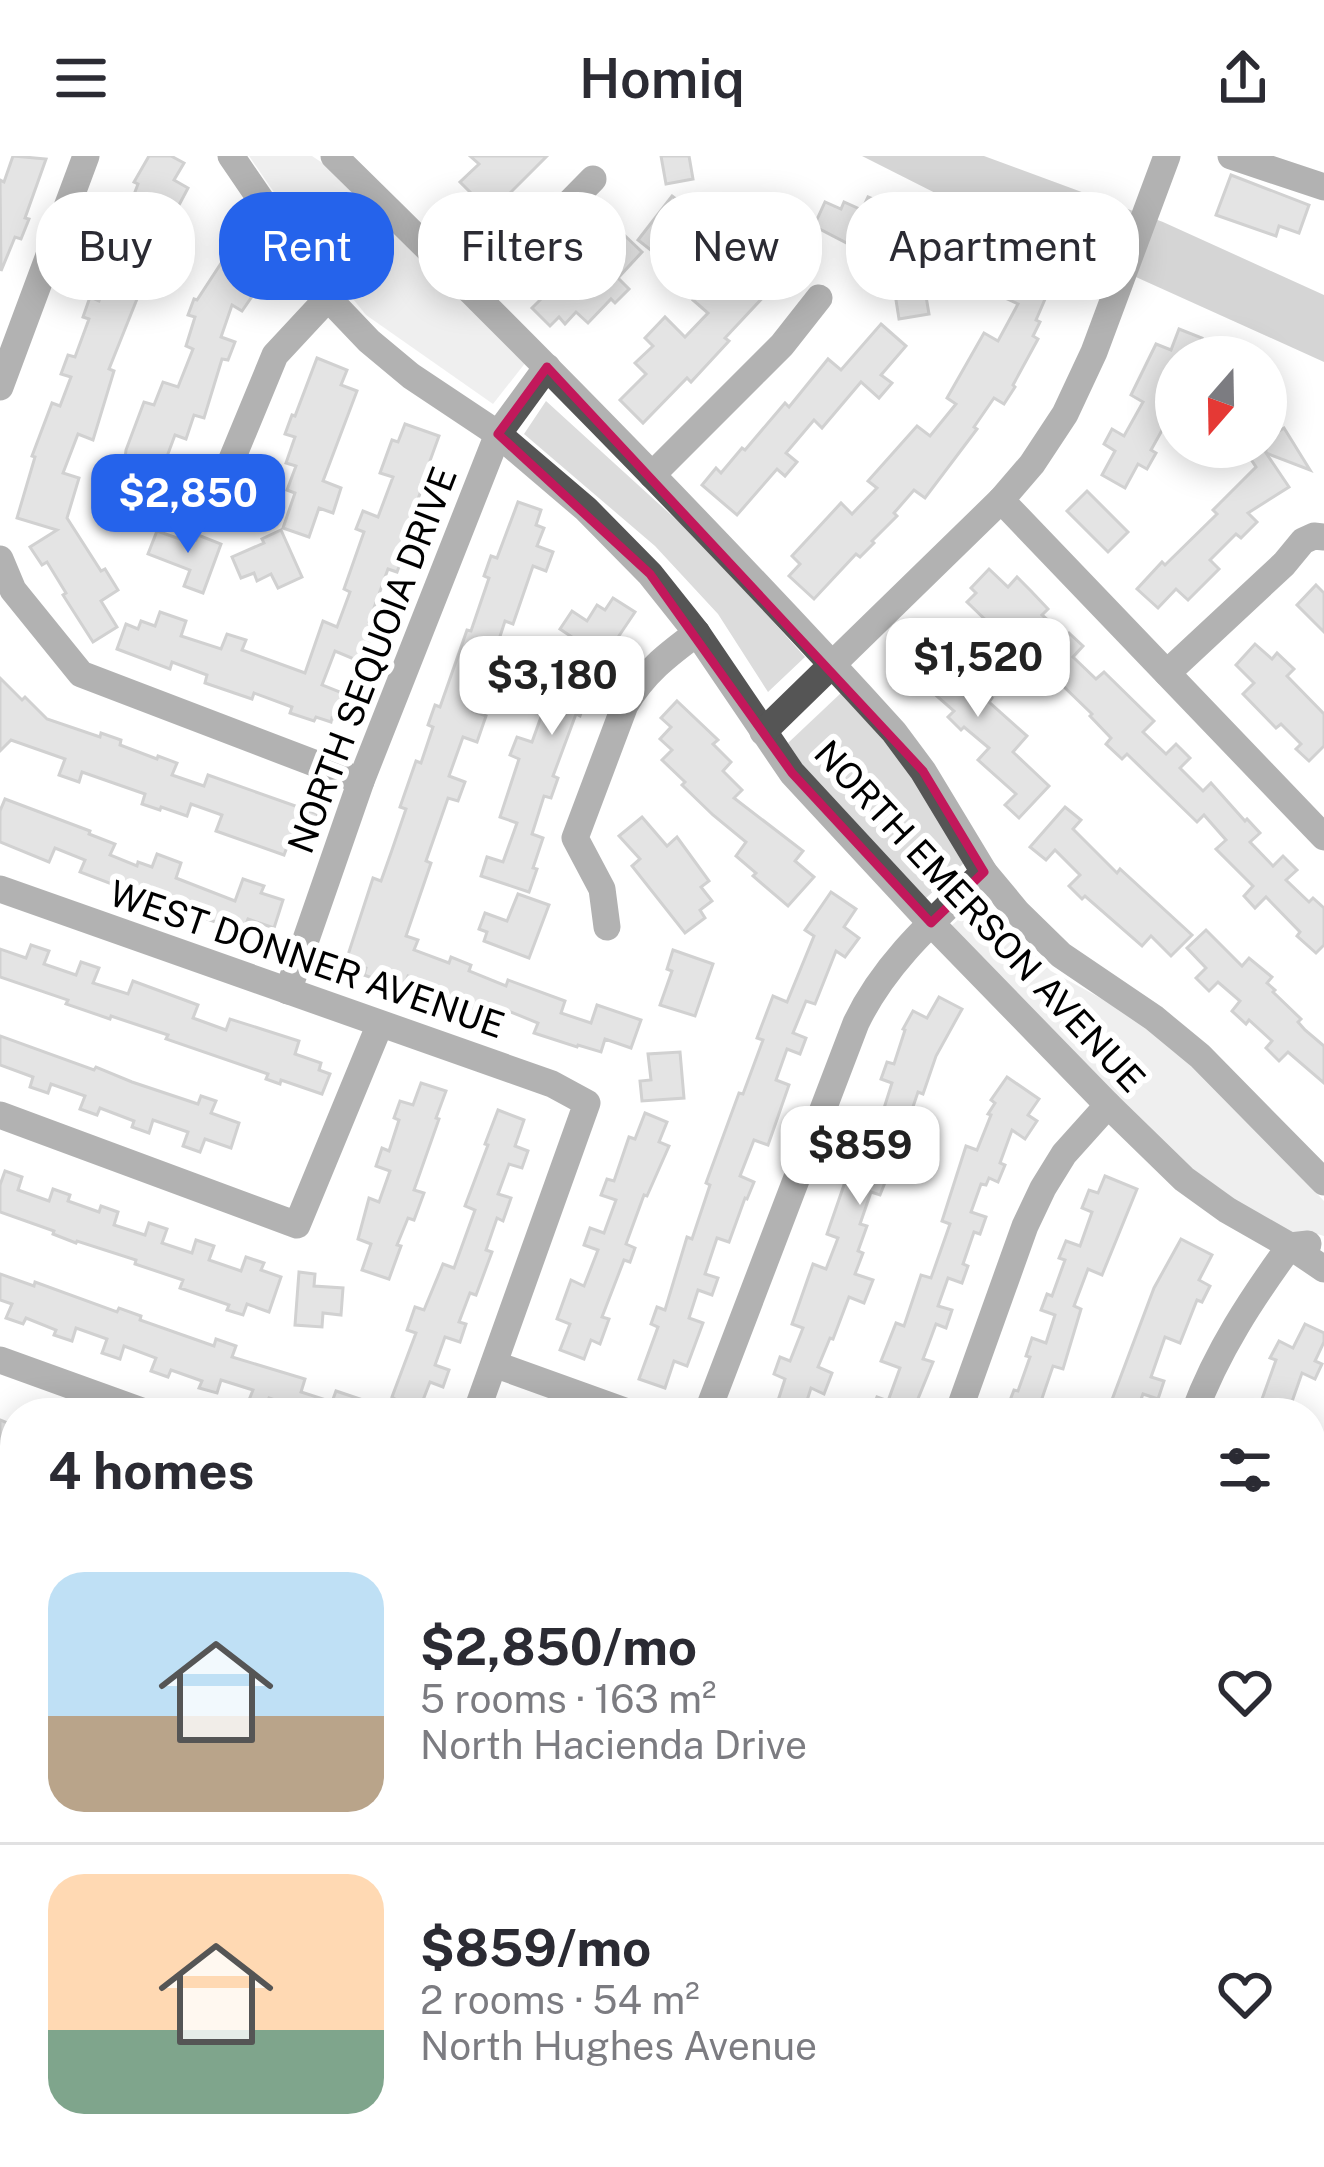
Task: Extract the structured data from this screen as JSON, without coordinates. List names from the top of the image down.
{
  "streets": {
    "street": ["NORTH SEQUOIA DRIVE", "NORTH EMERSON AVENUE", "WEST DONNER AVENUE"]
  },
  "crossings": [
    ["NORTH SEQUOIA DRIVE", "NORTH EMERSON AVENUE"],
    ["NORTH SEQUOIA DRIVE", "WEST DONNER AVENUE"]
  ],
  "north": "bottom",
  "page": {
    "header": "Homiq",
    "chip": [
      "Buy",
      "Rent",
      "Filters",
      "New",
      "Apartment"
    ],
    "price": [
      "$2,850",
      "$1,520",
      "$3,180",
      "$859"
    ],
    "heading": "4 homes",
    "list": [
      {
        "name": "$2,850/mo",
        "note": "5 rooms · 163 m² · North Hacienda Drive"
      },
      {
        "name": "$859/mo",
        "note": "2 rooms · 54 m² · North Hughes Avenue"
      }
    ]
  }
}
